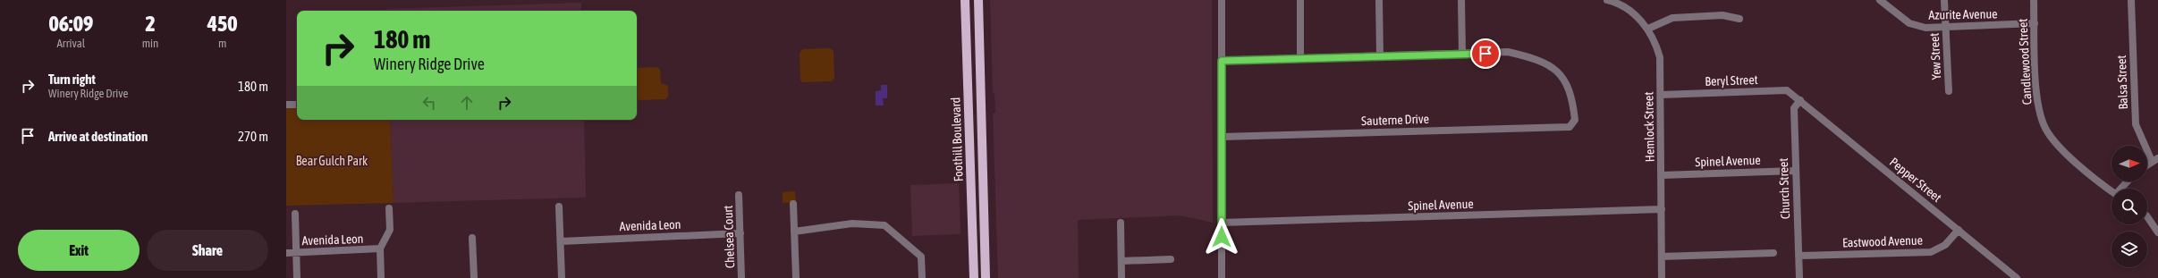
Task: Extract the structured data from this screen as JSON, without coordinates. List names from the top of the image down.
{
  "streets": {
    "main road": ["Foothill Boulevard"],
    "street": [
      "Azurite Avenue",
      "Yew Street",
      "Candlewood Street",
      "Beryl Street",
      "Balsa Street",
      "Sauterne Drive",
      "Hemlock Street",
      "Spinel Avenue",
      "Pepper Street",
      "Church Street",
      "Avenida Leon",
      "Chelsea Court",
      "Eastwood Avenue"
    ]
  },
  "crossings": [
    ["Azurite Avenue", "Yew Street"],
    ["Azurite Avenue", "Candlewood Street"],
    ["Beryl Street", "Hemlock Street"],
    ["Beryl Street", "Pepper Street"],
    ["Beryl Street", "Church Street"],
    ["Hemlock Street", "Spinel Avenue"],
    ["Spinel Avenue", "Church Street"],
    ["Pepper Street", "Church Street"],
    ["Pepper Street", "Eastwood Avenue"],
    ["Church Street", "Eastwood Avenue"],
    ["Avenida Leon", "Chelsea Court"]
  ],
  "parks": ["Bear Gulch Park"],
  "north": "right",
  "page": {
    "eta": [
      "06:09",
      "Arrival",
      "2",
      "min",
      "450",
      "m"
    ],
    "turn": ["180 m", "Winery Ridge Drive"],
    "list": [
      {
        "name": "Turn right",
        "note": "Winery Ridge Drive",
        "value": "180 m"
      },
      {
        "name": "Arrive at destination",
        "value": "270 m"
      }
    ],
    "buttons": ["Exit", "Share"]
  }
}
